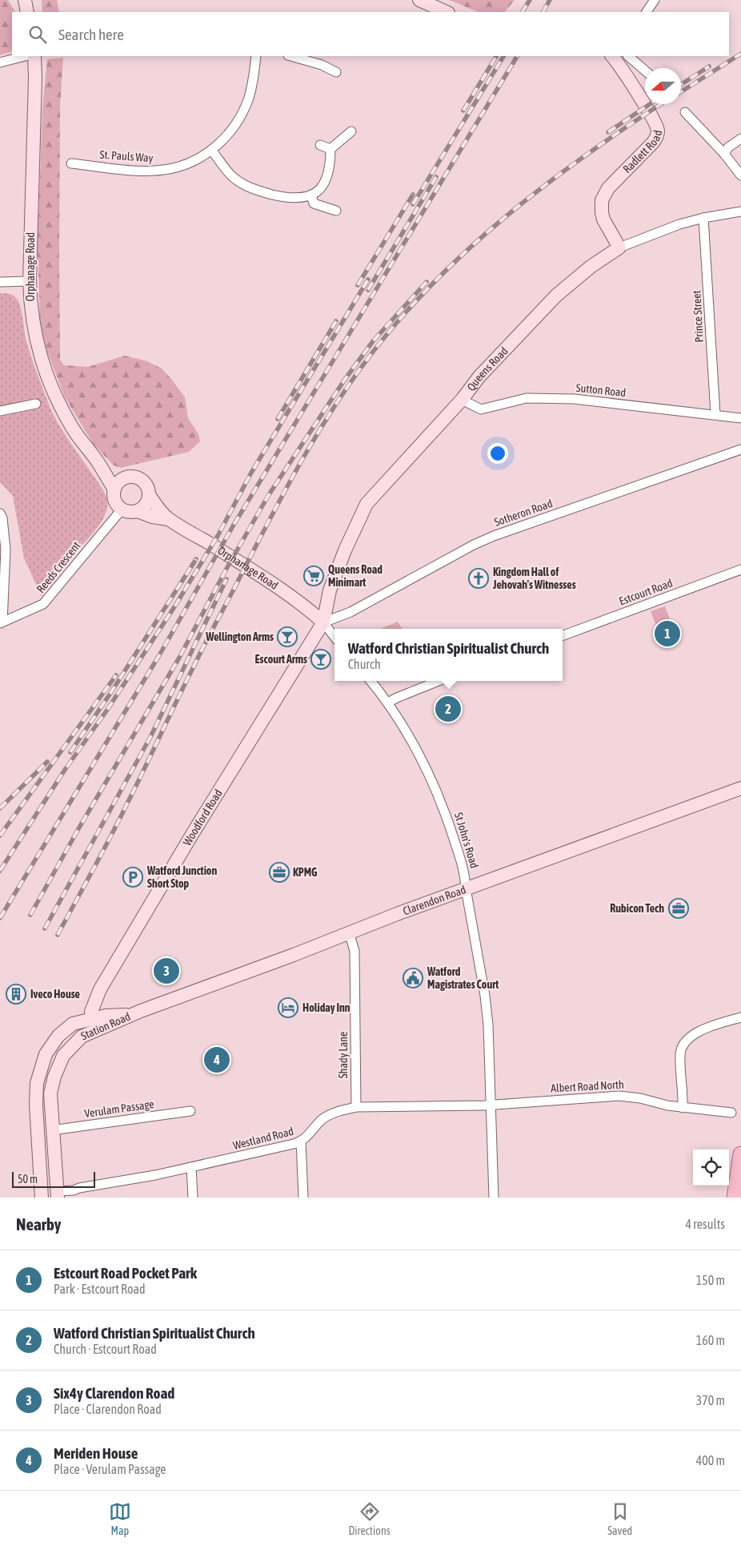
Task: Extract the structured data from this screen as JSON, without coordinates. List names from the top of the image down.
{
  "streets": {
    "street": [
      "Radlett Road",
      "St. Pauls Way",
      "Orphanage Road",
      "Prince Street",
      "Queens Road",
      "Sutton Road",
      "Sotheron Road",
      "Reeds Crescent",
      "Estcourt Road",
      "Woodford Road",
      "St John's Road",
      "Clarendon Road",
      "Station Road",
      "Shady Lane",
      "Albert Road North",
      "Verulam Passage",
      "Westland Road"
    ]
  },
  "crossings": [
    ["Radlett Road", "Queens Road"],
    ["Orphanage Road", "Queens Road"],
    ["Orphanage Road", "Sotheron Road"],
    ["Orphanage Road", "Reeds Crescent"],
    ["Orphanage Road", "Woodford Road"],
    ["Prince Street", "Queens Road"],
    ["Prince Street", "Sutton Road"],
    ["Queens Road", "Sutton Road"],
    ["Queens Road", "Sotheron Road"],
    ["Queens Road", "Woodford Road"],
    ["Sotheron Road", "Woodford Road"],
    ["Woodford Road", "Station Road"],
    ["St John's Road", "Clarendon Road"],
    ["St John's Road", "Albert Road North"],
    ["St John's Road", "Westland Road"],
    ["Clarendon Road", "Station Road"],
    ["Clarendon Road", "Shady Lane"],
    ["Station Road", "Verulam Passage"],
    ["Station Road", "Westland Road"],
    ["Shady Lane", "Westland Road"],
    ["Albert Road North", "Westland Road"]
  ],
  "places": {
    "supermarket": ["Queens Road Minimart"],
    "church": ["Kingdom Hall of Jehovah's Witnesses"],
    "bar": ["Wellington Arms", "Escourt Arms"],
    "office": ["KPMG", "Rubicon Tech"],
    "parking": ["Watford Junction Short Stop"],
    "public building": ["Watford Magistrates Court"],
    "building": ["Iveco House"],
    "hotel": ["Holiday Inn"]
  },
  "scale_bar": "50 m",
  "north": "left",
  "page": {
    "search": "Search here",
    "pins": [
      "1",
      "2",
      "3",
      "4"
    ],
    "popup": ["Watford Christian Spiritualist Church", "Church"],
    "scale": "50 m",
    "heading": ["Nearby", "4 results"],
    "list": [
      {
        "mark": "1",
        "name": "Estcourt Road Pocket Park",
        "note": "Park · Estcourt Road",
        "value": "150 m"
      },
      {
        "mark": "2",
        "name": "Watford Christian Spiritualist Church",
        "note": "Church · Estcourt Road",
        "value": "160 m"
      },
      {
        "mark": "3",
        "name": "Six4y Clarendon Road",
        "note": "Place · Clarendon Road",
        "value": "370 m"
      },
      {
        "mark": "4",
        "name": "Meriden House",
        "note": "Place · Verulam Passage",
        "value": "400 m"
      }
    ],
    "nav": ["Map", "Directions", "Saved"]
  }
}
